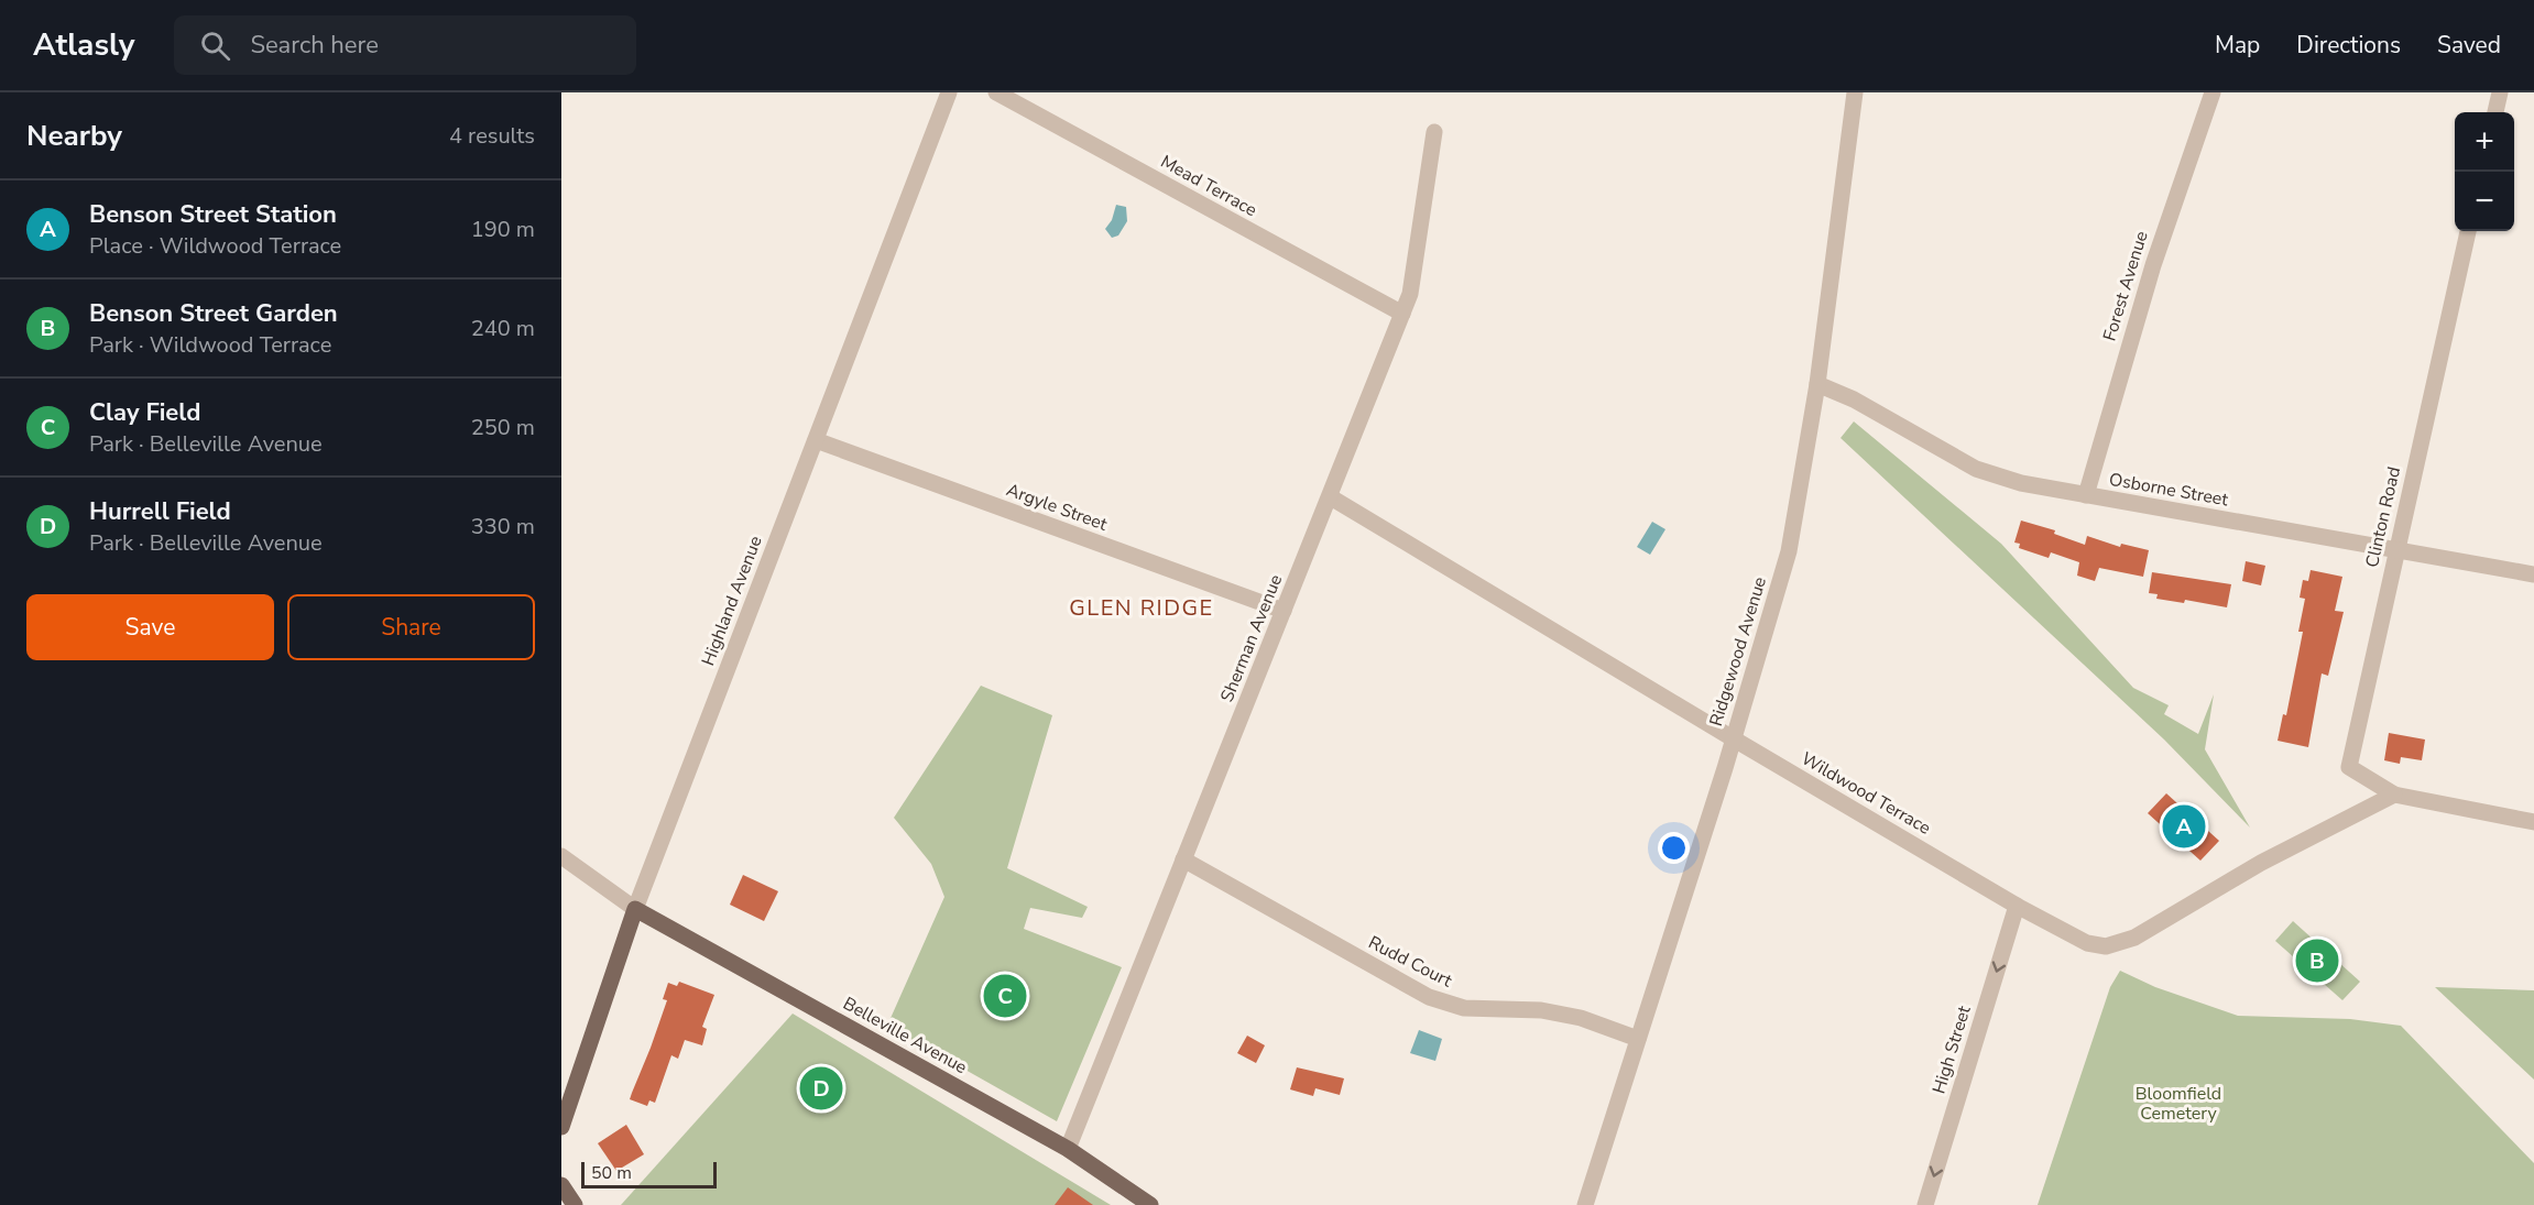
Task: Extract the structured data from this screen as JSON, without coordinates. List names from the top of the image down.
{
  "streets": {
    "main road": ["Highland Avenue", "Belleville Avenue"],
    "street": [
      "Mead Terrace",
      "Forest Avenue",
      "Osborne Street",
      "Argyle Street",
      "Clinton Road",
      "Sherman Avenue",
      "Ridgewood Avenue",
      "Wildwood Terrace",
      "Rudd Court",
      "High Street"
    ]
  },
  "crossings": [
    ["Mead Terrace", "Sherman Avenue"],
    ["Forest Avenue", "Osborne Street"],
    ["Osborne Street", "Clinton Road"],
    ["Osborne Street", "Ridgewood Avenue"],
    ["Argyle Street", "Highland Avenue"],
    ["Argyle Street", "Sherman Avenue"],
    ["Clinton Road", "Wildwood Terrace"],
    ["Highland Avenue", "Belleville Avenue"],
    ["Sherman Avenue", "Wildwood Terrace"],
    ["Sherman Avenue", "Rudd Court"],
    ["Sherman Avenue", "Belleville Avenue"],
    ["Ridgewood Avenue", "Wildwood Terrace"],
    ["Ridgewood Avenue", "Rudd Court"],
    ["Wildwood Terrace", "High Street"]
  ],
  "one_way": ["High Street"],
  "districts": ["GLEN RIDGE"],
  "parks": ["Bloomfield Cemetery"],
  "scale_bar": "50 m",
  "page": {
    "header": "Atlasly",
    "search": "Search here",
    "nav": ["Map", "Directions", "Saved"],
    "heading": ["Nearby", "4 results"],
    "map_buttons": ["+", "−"],
    "list": [
      {
        "mark": "A",
        "name": "Benson Street Station",
        "note": "Place · Wildwood Terrace",
        "value": "190 m"
      },
      {
        "mark": "B",
        "name": "Benson Street Garden",
        "note": "Park · Wildwood Terrace",
        "value": "240 m"
      },
      {
        "mark": "C",
        "name": "Clay Field",
        "note": "Park · Belleville Avenue",
        "value": "250 m"
      },
      {
        "mark": "D",
        "name": "Hurrell Field",
        "note": "Park · Belleville Avenue",
        "value": "330 m"
      }
    ],
    "buttons": ["Save", "Share"],
    "pins": [
      "A",
      "B",
      "C",
      "D"
    ],
    "scale": "50 m"
  }
}
